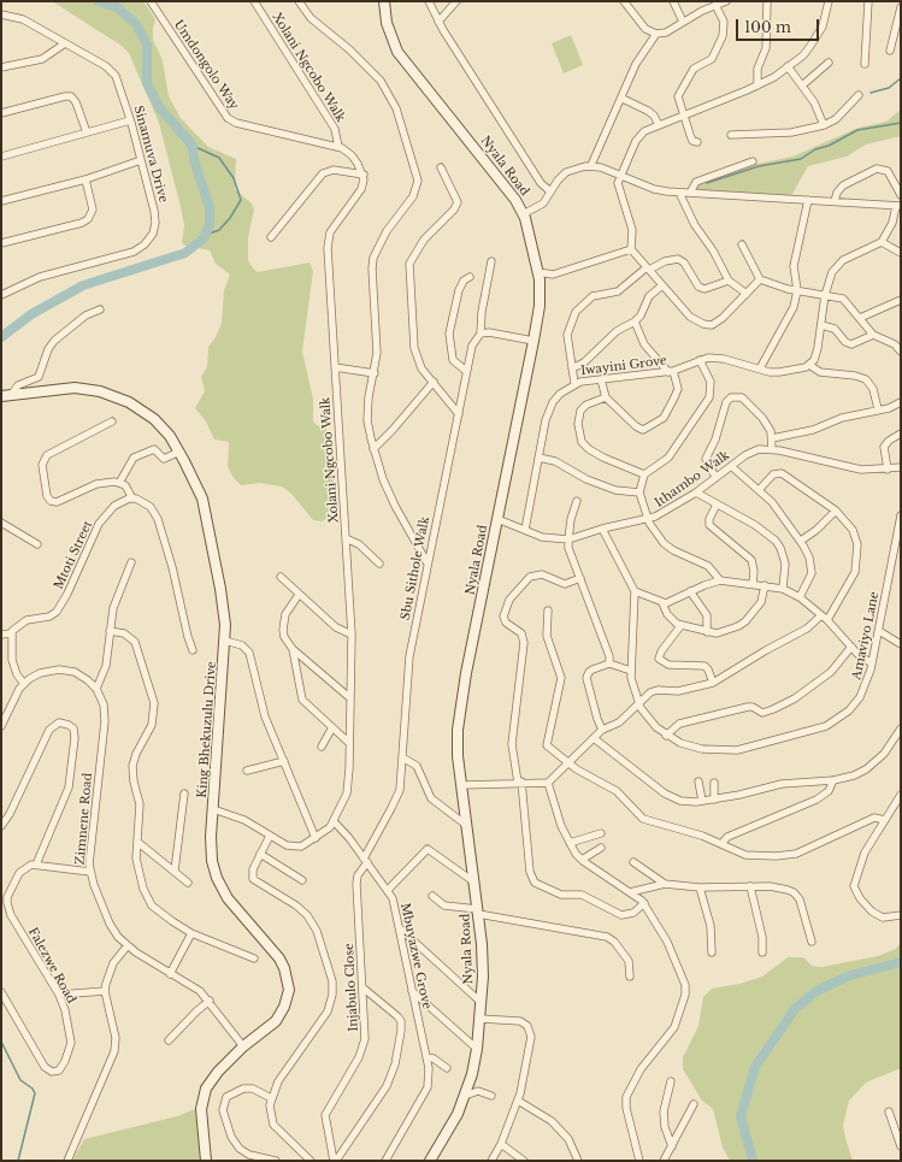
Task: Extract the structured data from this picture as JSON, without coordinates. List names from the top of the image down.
{
  "streets": {
    "street": [
      "Umdongolo Way",
      "Xolani Ngcobo Walk",
      "Sinamuva Drive",
      "Nyala Road",
      "Iwayini Grove",
      "Ithambo Walk",
      "Mtoti Street",
      "Sbu Sithole Walk",
      "Amaviyo Lane",
      "King Bhekuzulu Drive",
      "Zimnene Road",
      "Mbuyazwe Grove",
      "Falezwe Road",
      "Injabulo Close"
    ]
  },
  "crossings": [
    ["Umdongolo Way", "Xolani Ngcobo Walk"],
    ["Xolani Ngcobo Walk", "King Bhekuzulu Drive"],
    ["Xolani Ngcobo Walk", "Mbuyazwe Grove"],
    ["Nyala Road", "Ithambo Walk"],
    ["Iwayini Grove", "Ithambo Walk"],
    ["Ithambo Walk", "Amaviyo Lane"],
    ["Sbu Sithole Walk", "Mbuyazwe Grove"],
    ["Sbu Sithole Walk", "Injabulo Close"],
    ["King Bhekuzulu Drive", "Zimnene Road"],
    ["Mbuyazwe Grove", "Injabulo Close"]
  ],
  "scale_bar": "100 m"
}
